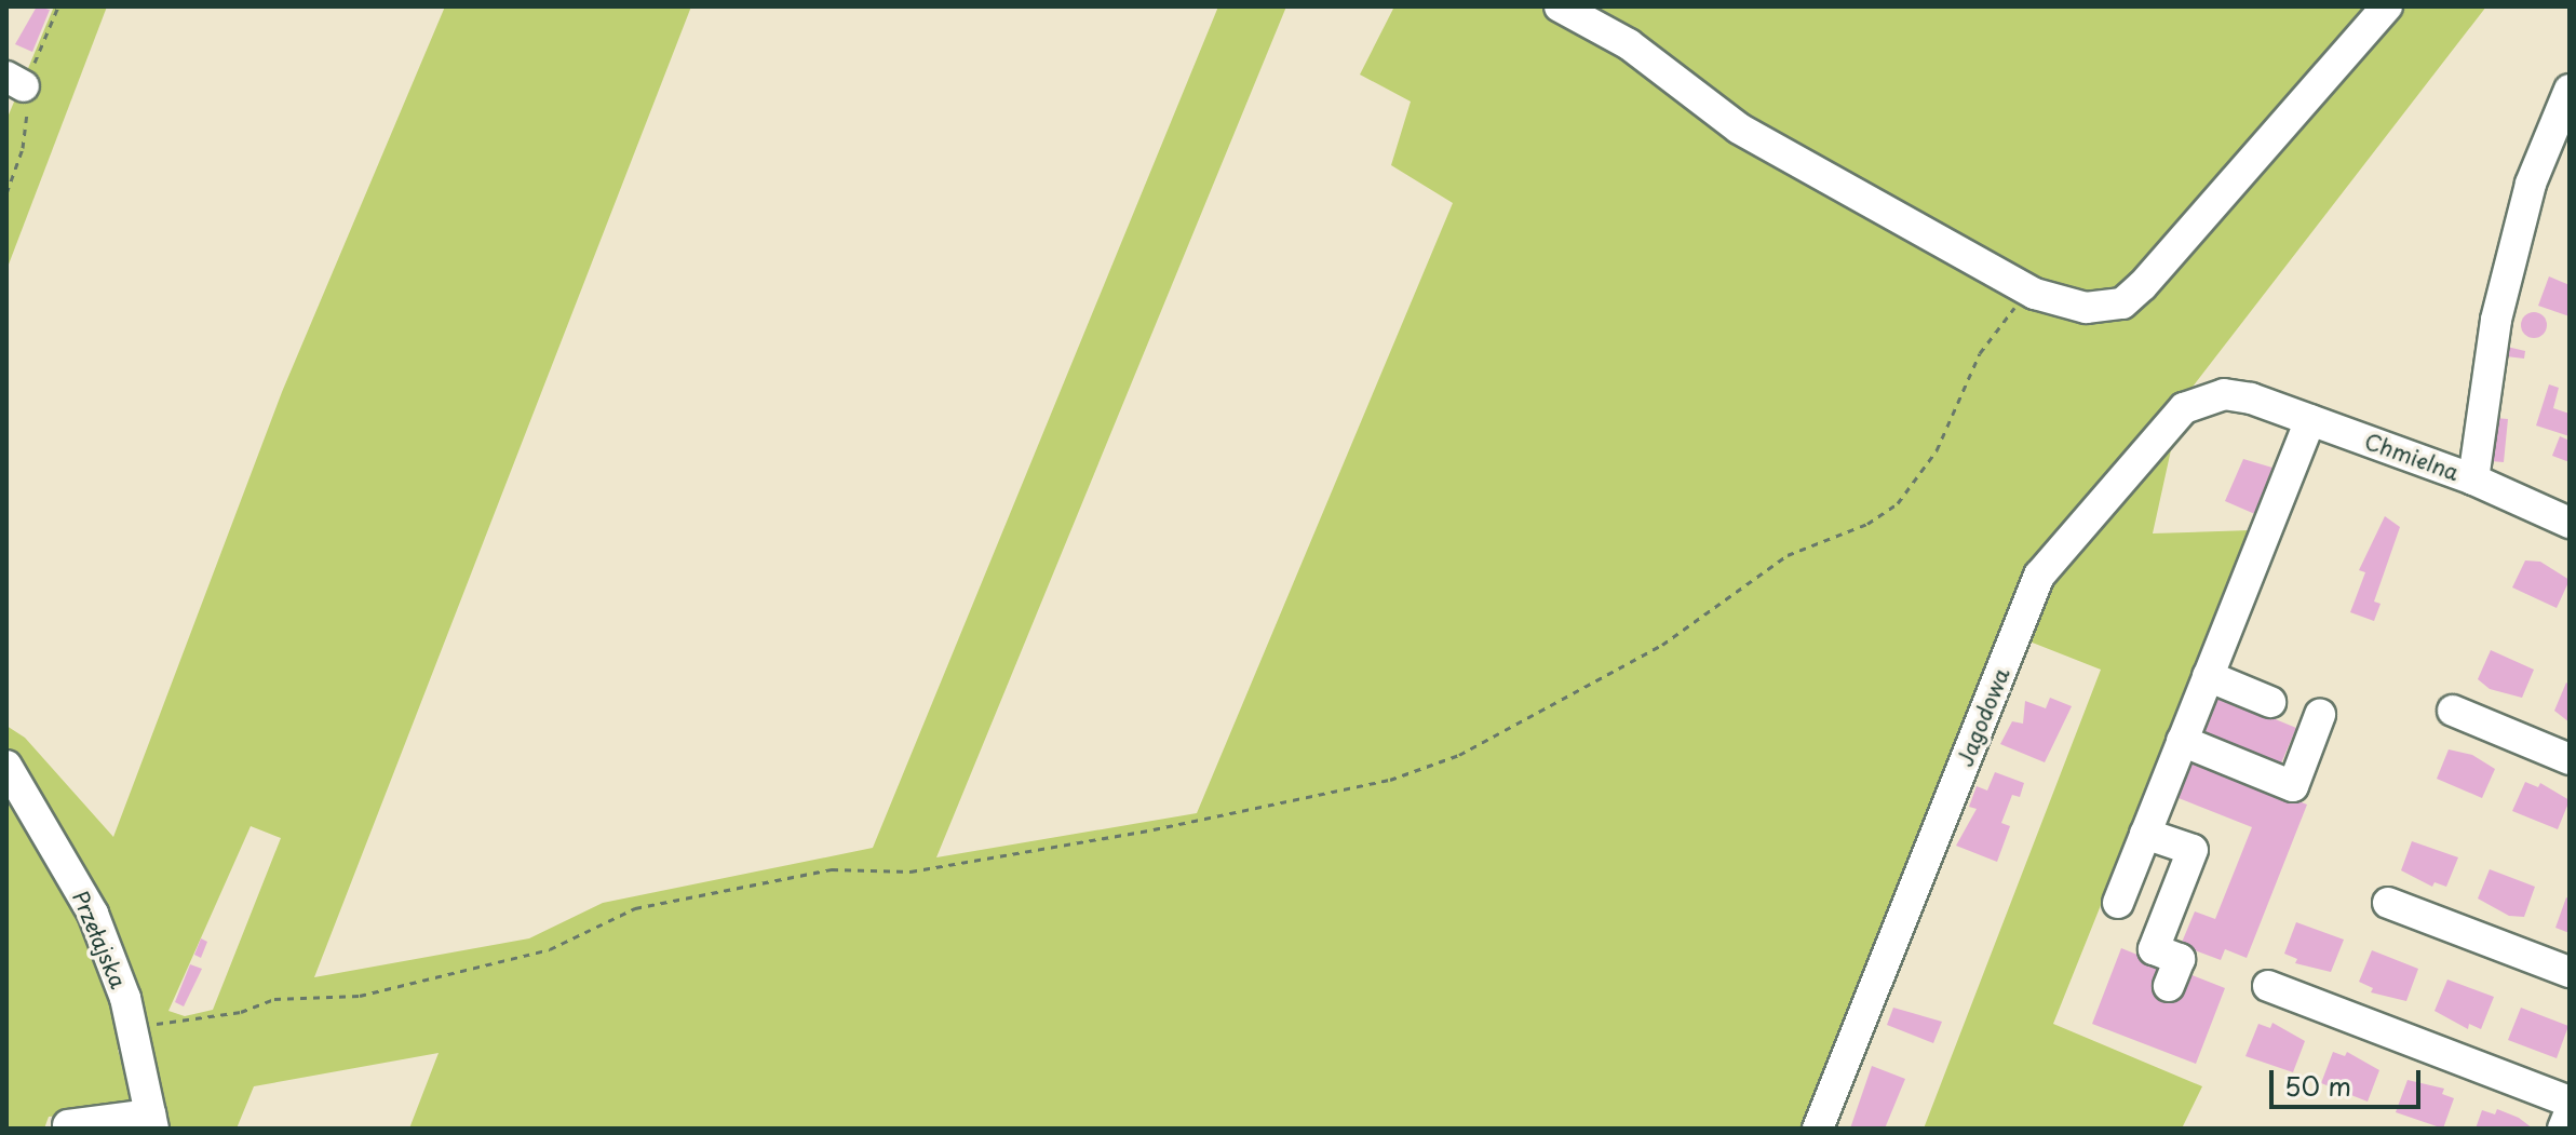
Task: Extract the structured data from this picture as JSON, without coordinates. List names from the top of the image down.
{
  "streets": {
    "street": ["Chmielna", "Jagodowa", "Przełajska"]
  },
  "crossings": [
    ["Chmielna", "Jagodowa"]
  ],
  "scale_bar": "50 m"
}
